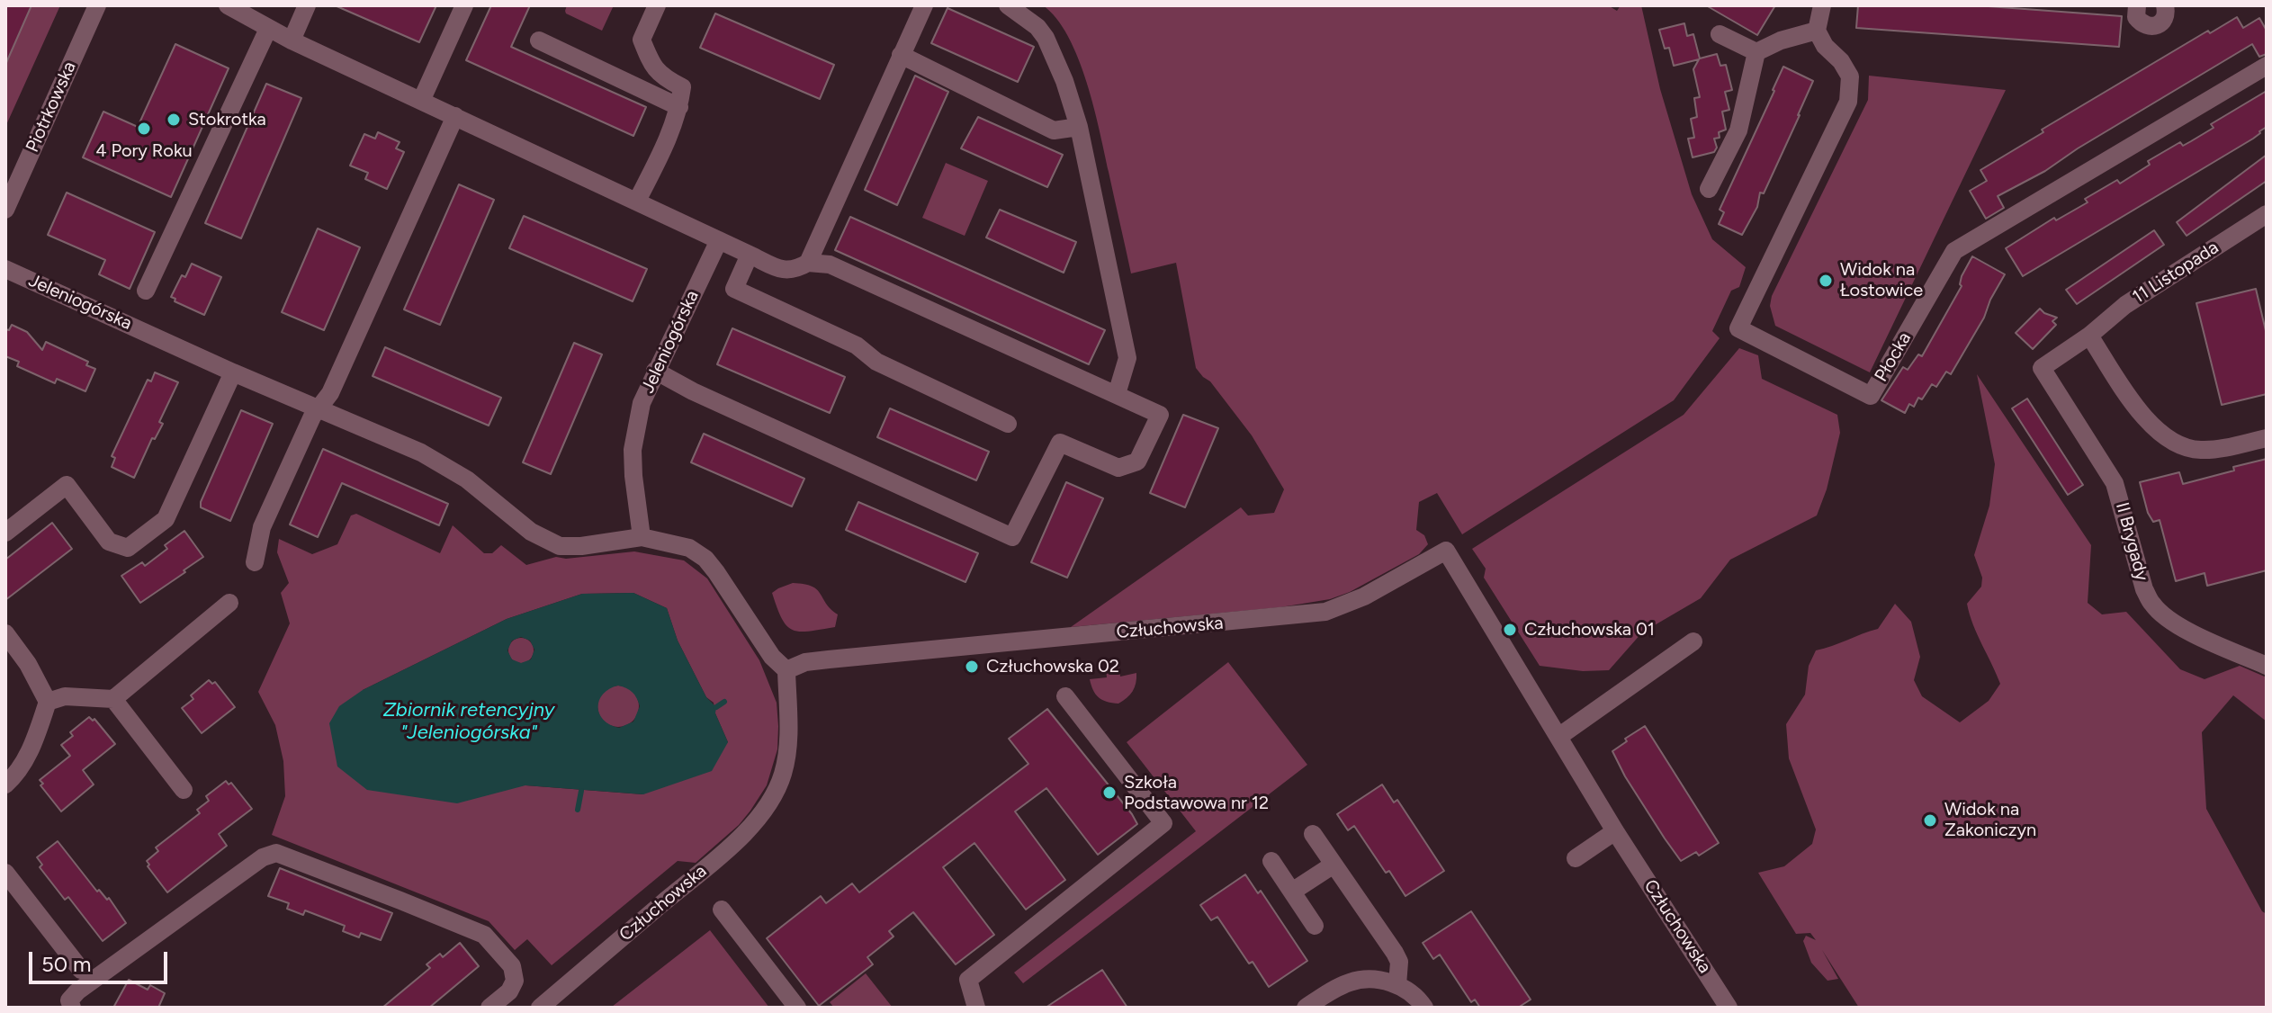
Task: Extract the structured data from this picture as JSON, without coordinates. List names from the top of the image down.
{
  "streets": {
    "street": [
      "Piotrkowska",
      "11 Listopada",
      "Jeleniogórska",
      "Płocka",
      "II Brygady",
      "Człuchowska"
    ]
  },
  "crossings": [
    ["11 Listopada", "II Brygady"],
    ["Jeleniogórska", "Człuchowska"]
  ],
  "water": ["Zbiornik retencyjny \"Jeleniogórska\""],
  "places": [
    "Stokrotka",
    "4 Pory Roku",
    "Widok na Łostowice",
    "Człuchowska 01",
    "Człuchowska 02",
    "Szkoła Podstawowa nr 12",
    "Widok na Zakoniczyn"
  ],
  "scale_bar": "50 m"
}
